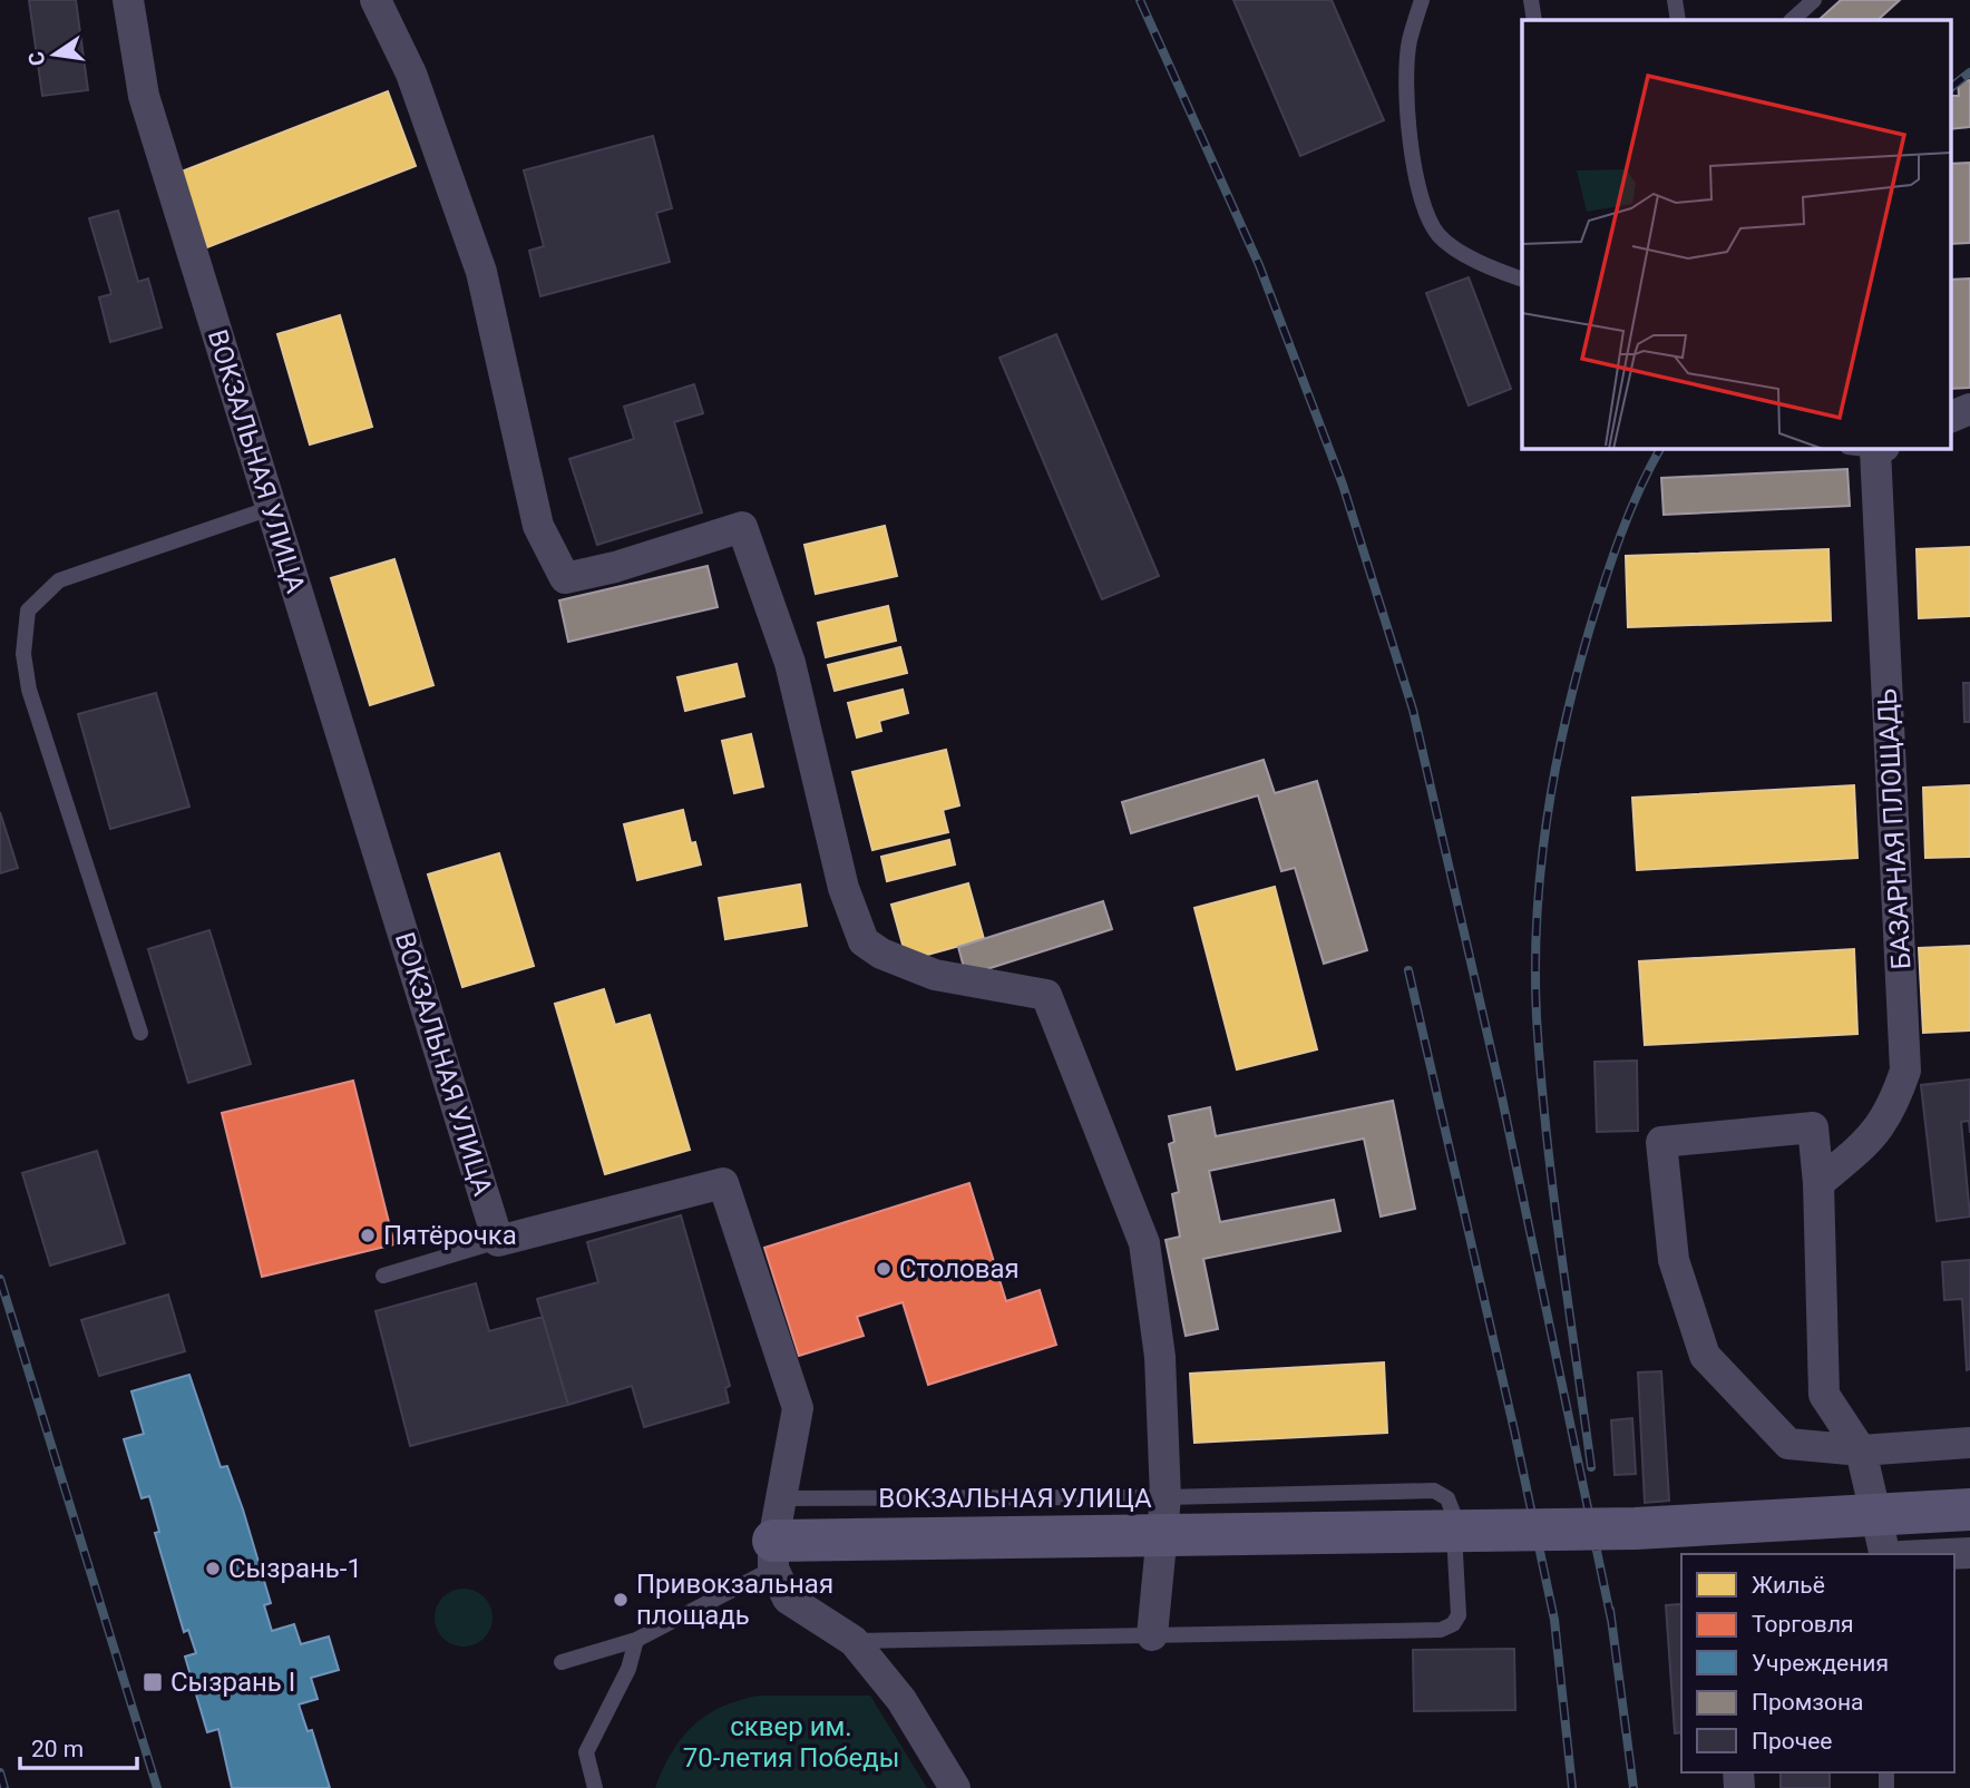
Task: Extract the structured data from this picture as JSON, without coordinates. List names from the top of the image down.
{
  "streets": {
    "street": ["ВОКЗАЛЬНАЯ УЛИЦА", "БАЗАРНАЯ ПЛОЩАДЬ"]
  },
  "parks": ["сквер им. 70-летия Победы"],
  "places": {
    "other": [
      "Пятёрочка",
      "Столовая",
      "Сызрань-1",
      "Привокзальная площадь"
    ],
    "transit": ["Сызрань I"]
  },
  "legend": [
    "Жильё",
    "Торговля",
    "Учреждения",
    "Промзона",
    "Прочее"
  ],
  "scale_bar": "20 m",
  "north": "left"
}
